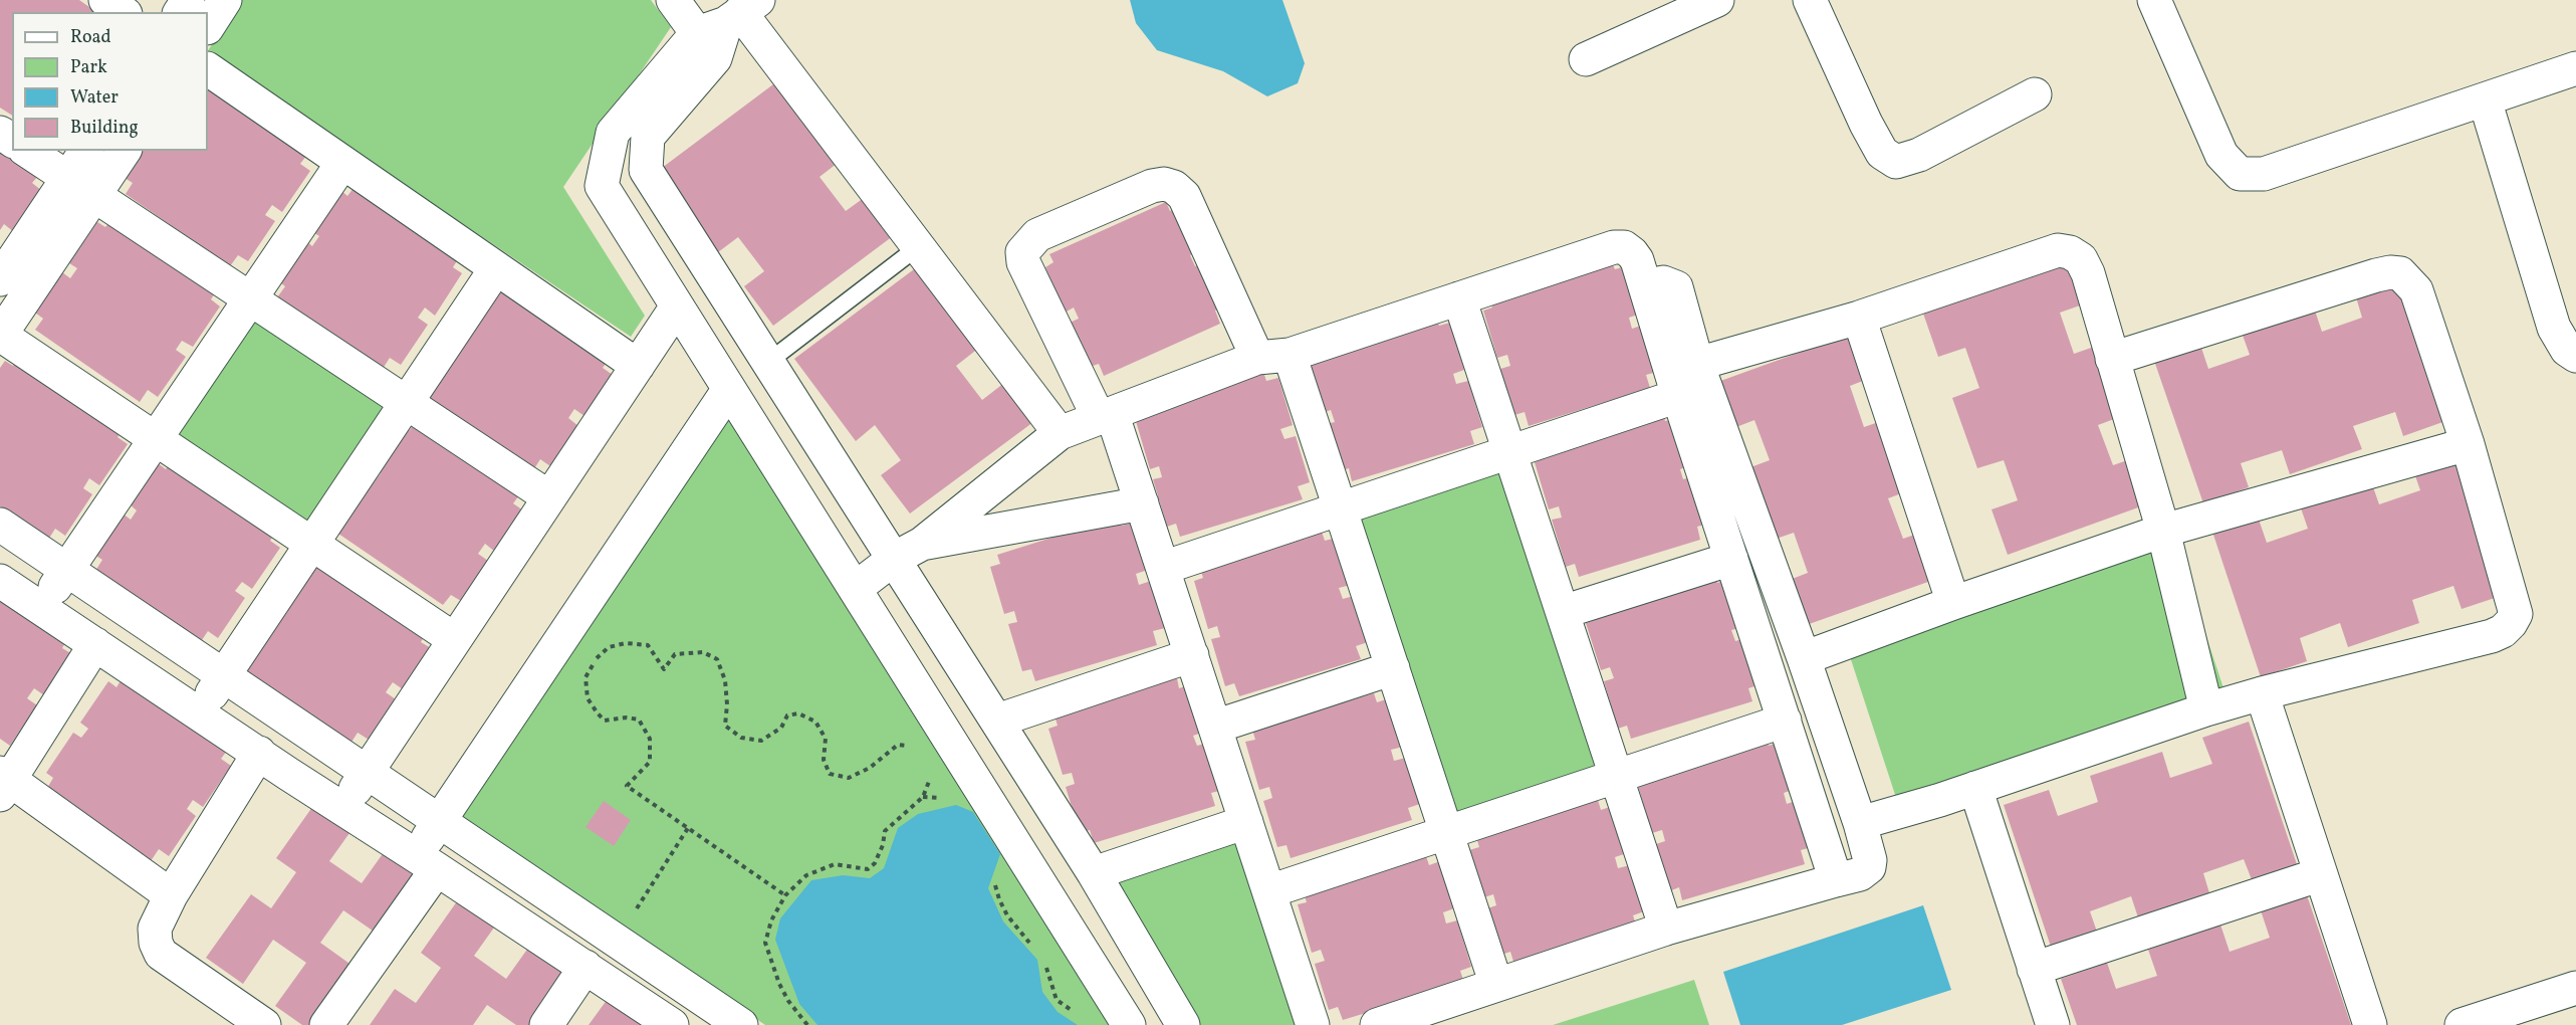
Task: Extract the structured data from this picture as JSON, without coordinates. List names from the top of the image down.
{
  "legend": [
    "Road",
    "Park",
    "Water",
    "Building"
  ]
}
